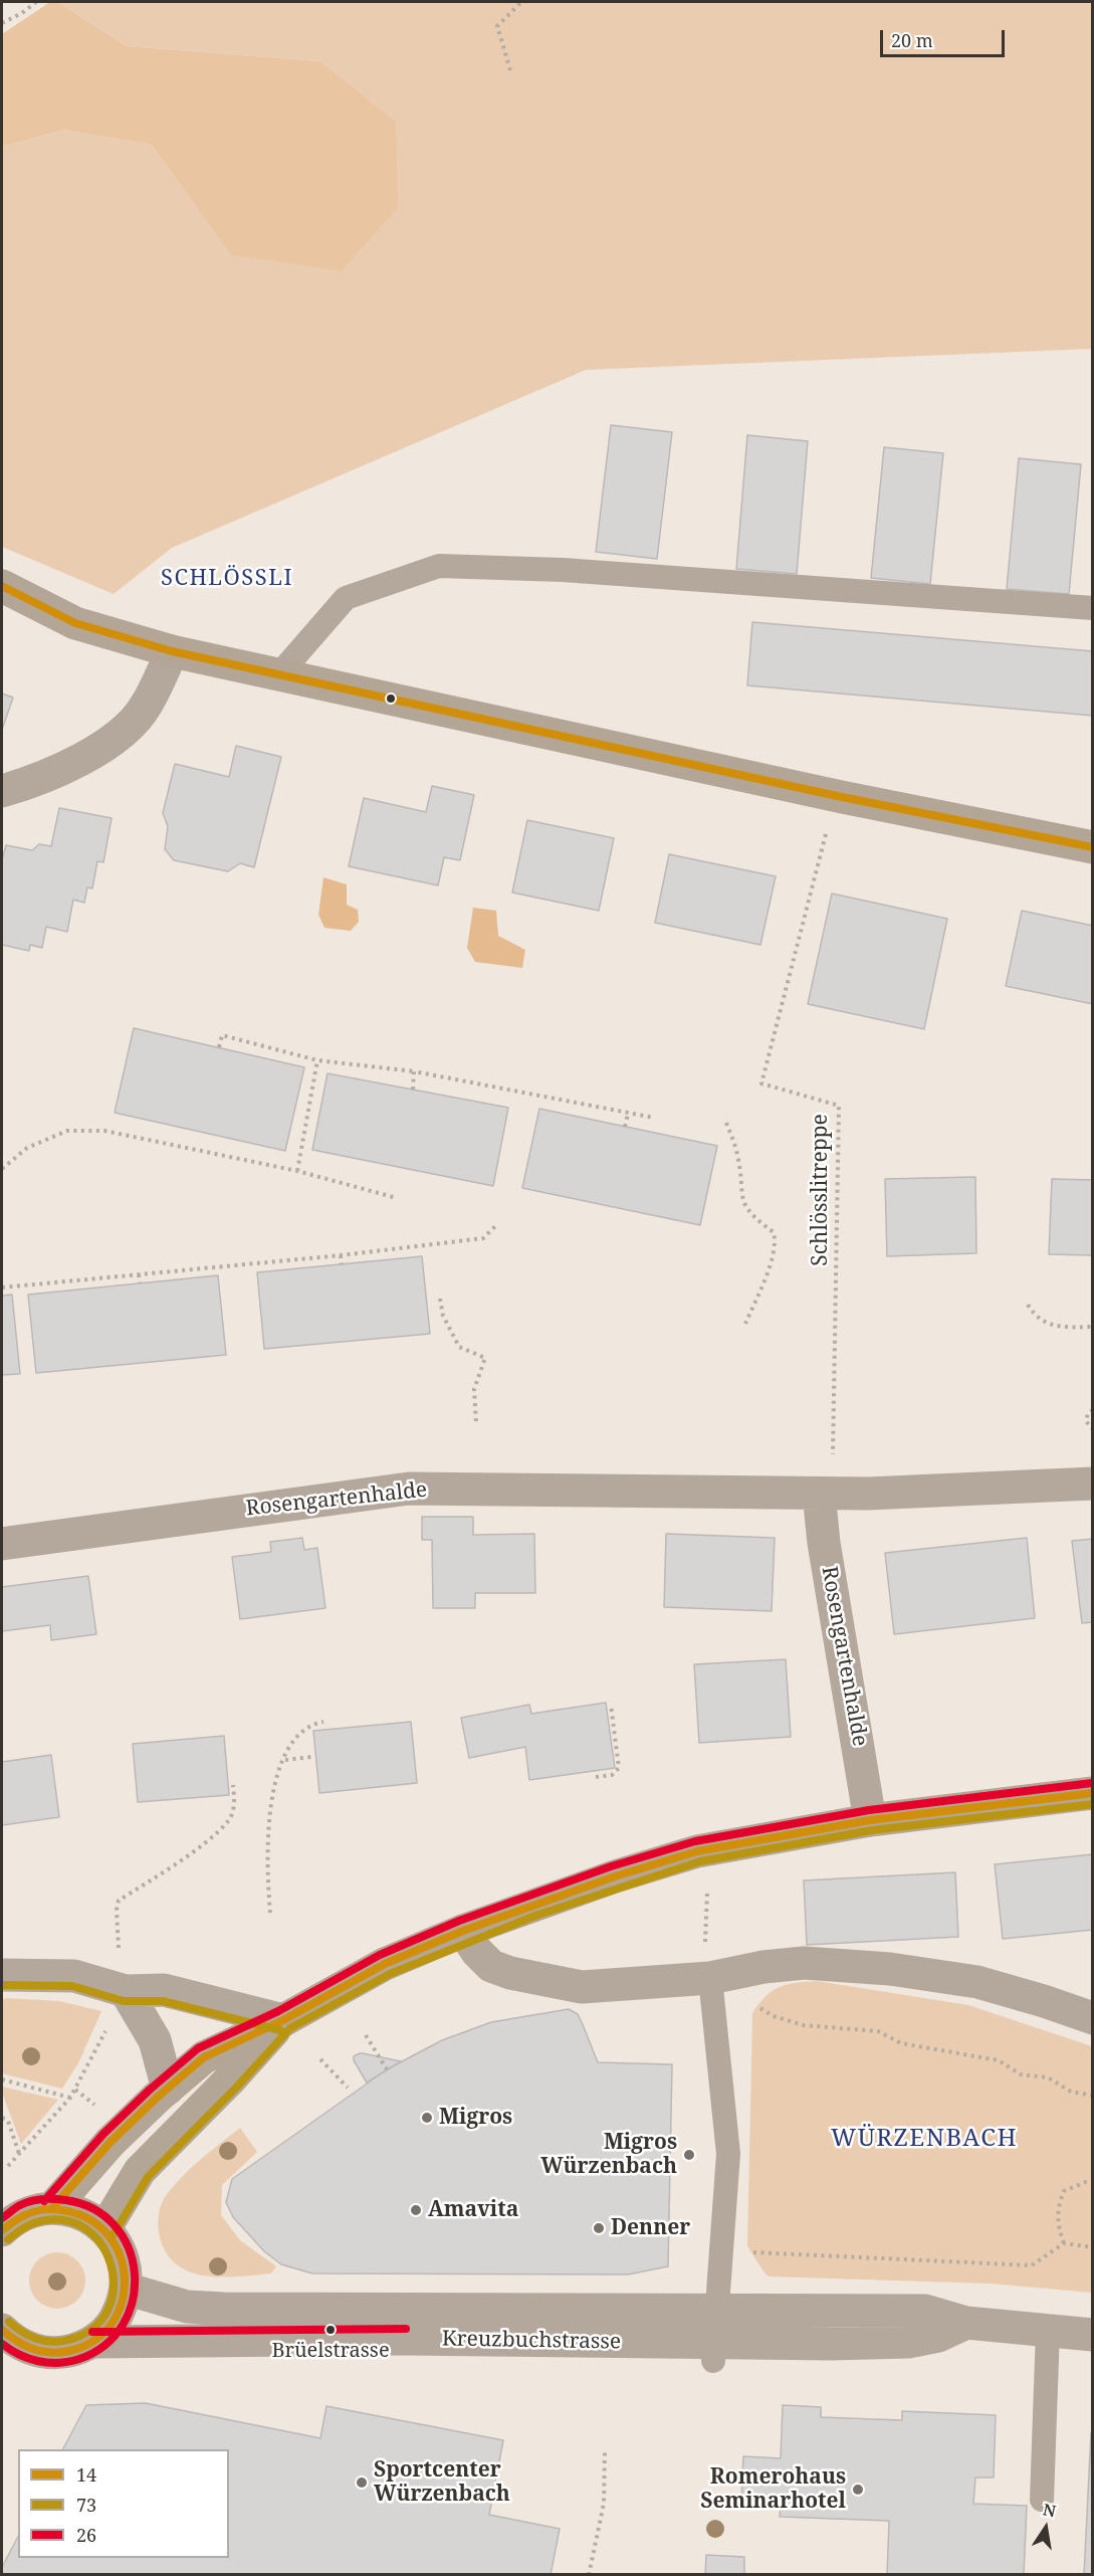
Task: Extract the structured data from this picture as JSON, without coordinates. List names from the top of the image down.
{
  "streets": {
    "street": ["Rosengartenhalde", "Kreuzbuchstrasse"],
    "path": ["Schlösslitreppe"]
  },
  "crossings": [
    ["Schlösslitreppe", "Rosengartenhalde"]
  ],
  "districts": ["SCHLÖSSLI", "WÜRZENBACH"],
  "places": [
    "Migros",
    "Migros Würzenbach",
    "Amavita",
    "Denner",
    "Brüelstrasse",
    "Sportcenter Würzenbach",
    "Romerohaus Seminarhotel"
  ],
  "lines": ["transit line 14", "transit line 26", "transit line 73"],
  "legend": ["14", "73", "26"],
  "scale_bar": "20 m",
  "north": "top"
}
